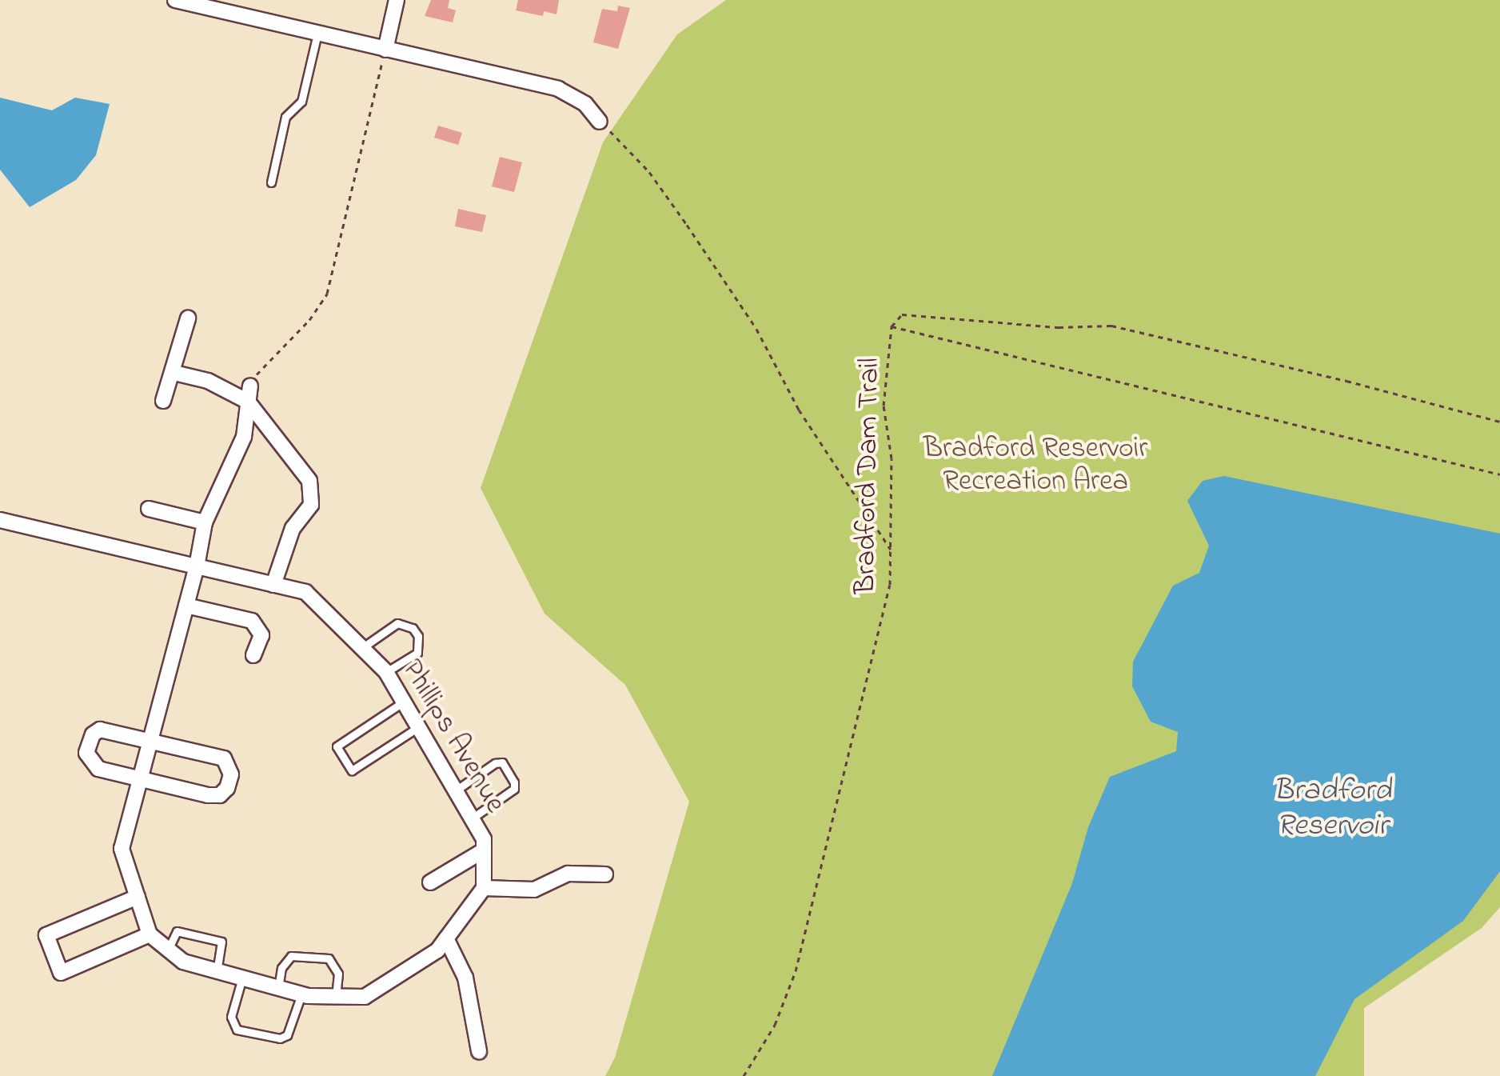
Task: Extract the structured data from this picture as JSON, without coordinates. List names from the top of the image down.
{
  "streets": {
    "street": ["Phillips Avenue"],
    "path": ["Bradford Dam Trail"]
  },
  "water": ["Bradford Reservoir"],
  "parks": ["Bradford Reservoir Recreation Area"]
}
